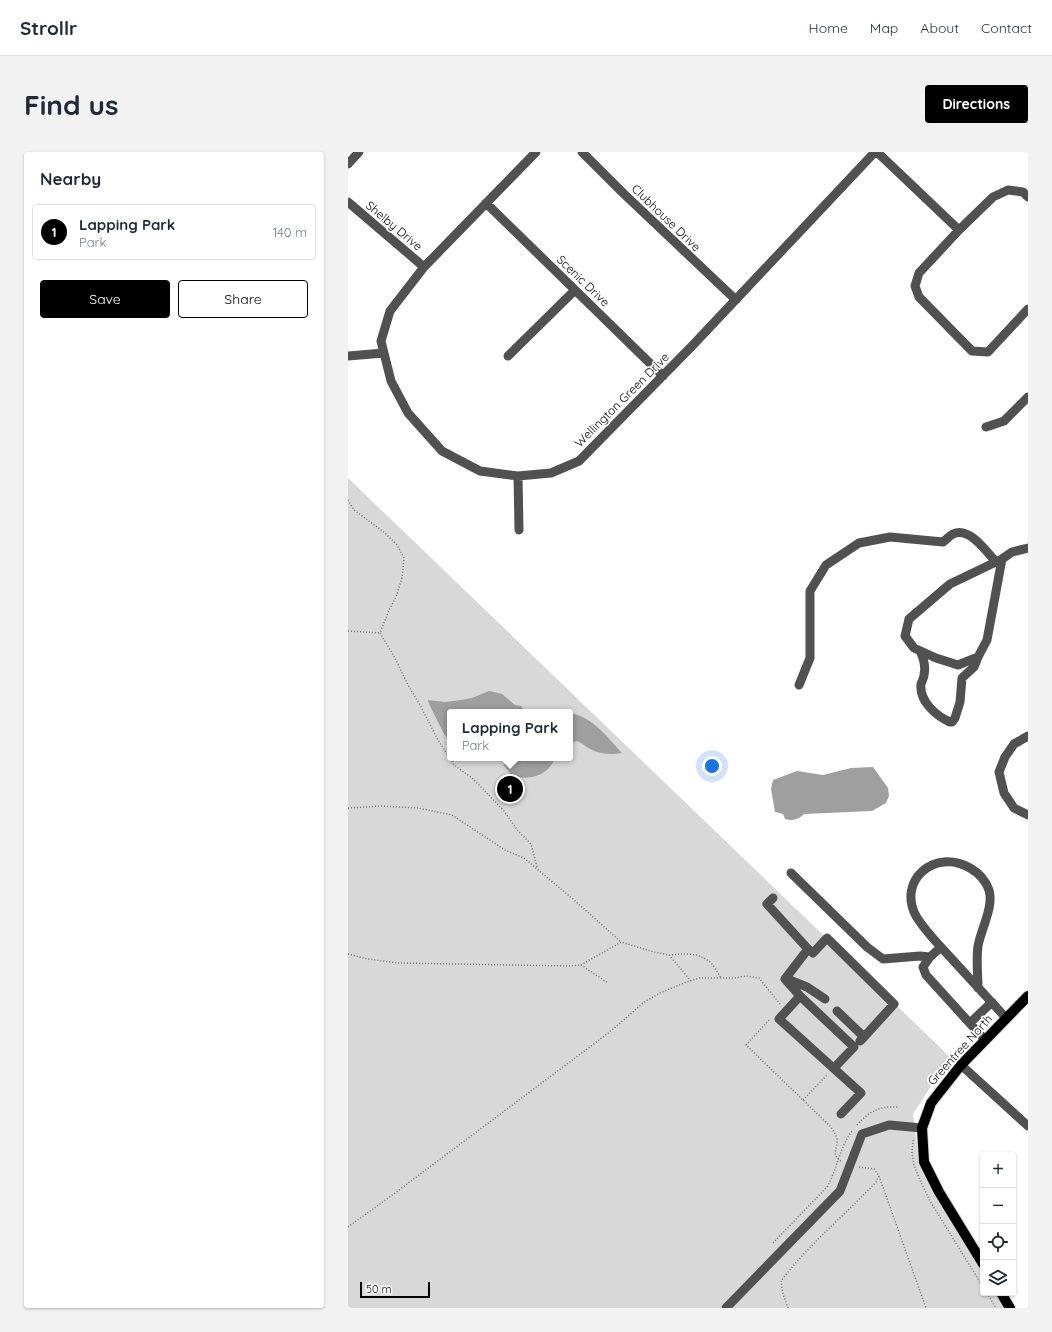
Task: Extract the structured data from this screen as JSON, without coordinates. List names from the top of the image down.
{
  "streets": {
    "main road": ["Greentree North"],
    "street": [
      "Clubhouse Drive",
      "Shelby Drive",
      "Scenic Drive",
      "Wellington Green Drive"
    ]
  },
  "crossings": [
    ["Clubhouse Drive", "Wellington Green Drive"],
    ["Shelby Drive", "Wellington Green Drive"],
    ["Scenic Drive", "Wellington Green Drive"]
  ],
  "scale_bar": "50 m",
  "page": {
    "header": "Strollr",
    "nav": [
      "Home",
      "Map",
      "About",
      "Contact"
    ],
    "buttons": [
      "Directions",
      ["Save", "Share"]
    ],
    "title": "Find us",
    "heading": "Nearby",
    "list": [
      {
        "mark": "1",
        "name": "Lapping Park",
        "note": "Park",
        "value": "140 m"
      }
    ],
    "popup": ["Lapping Park", "Park"],
    "pins": "1",
    "map_buttons": ["+", "−"],
    "scale": "50 m"
  }
}
